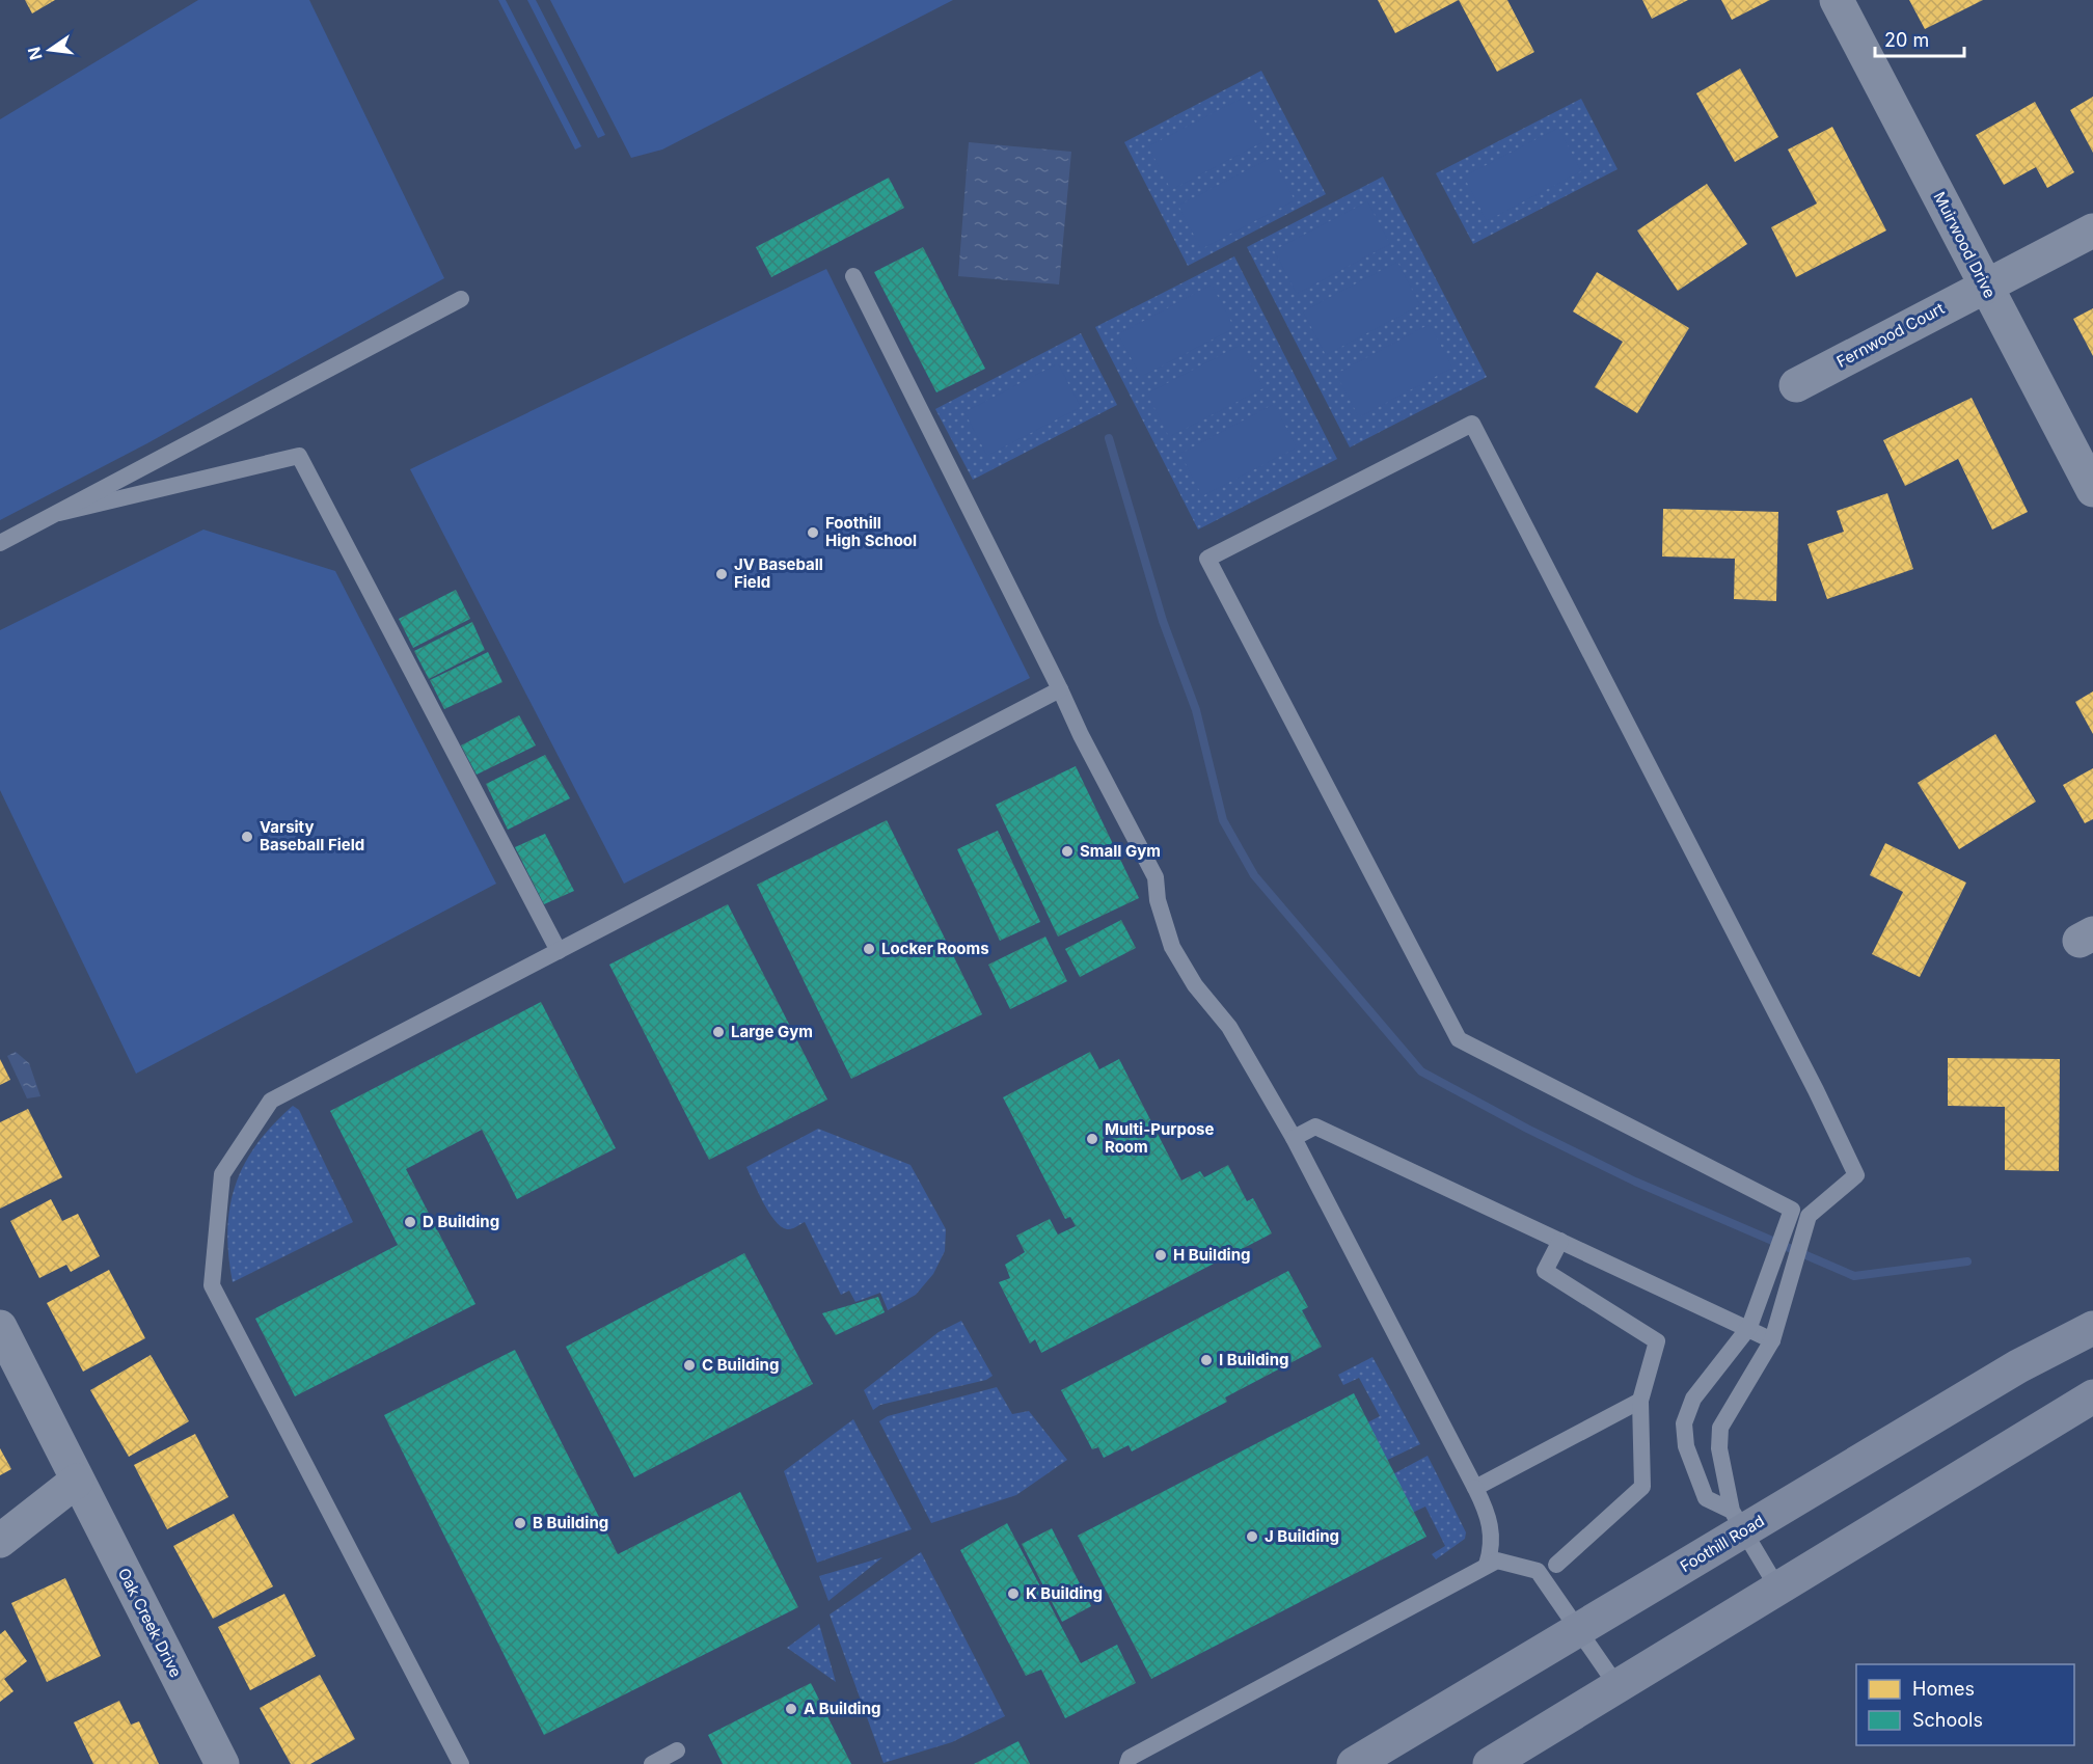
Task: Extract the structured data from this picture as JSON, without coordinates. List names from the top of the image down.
{
  "streets": {
    "main road": ["Foothill Road"],
    "street": ["Muirwood Drive", "Fernwood Court", "Oak Creek Drive"]
  },
  "crossings": [
    ["Muirwood Drive", "Fernwood Court"]
  ],
  "places": [
    "Foothill High School",
    "JV Baseball Field",
    "Varsity Baseball Field",
    "Small Gym",
    "Locker Rooms",
    "Large Gym",
    "Multi-Purpose Room",
    "D Building",
    "H Building",
    "I Building",
    "C Building",
    "B Building",
    "J Building",
    "K Building",
    "A Building"
  ],
  "legend": ["Homes", "Schools"],
  "scale_bar": "20 m",
  "north": "left"
}
